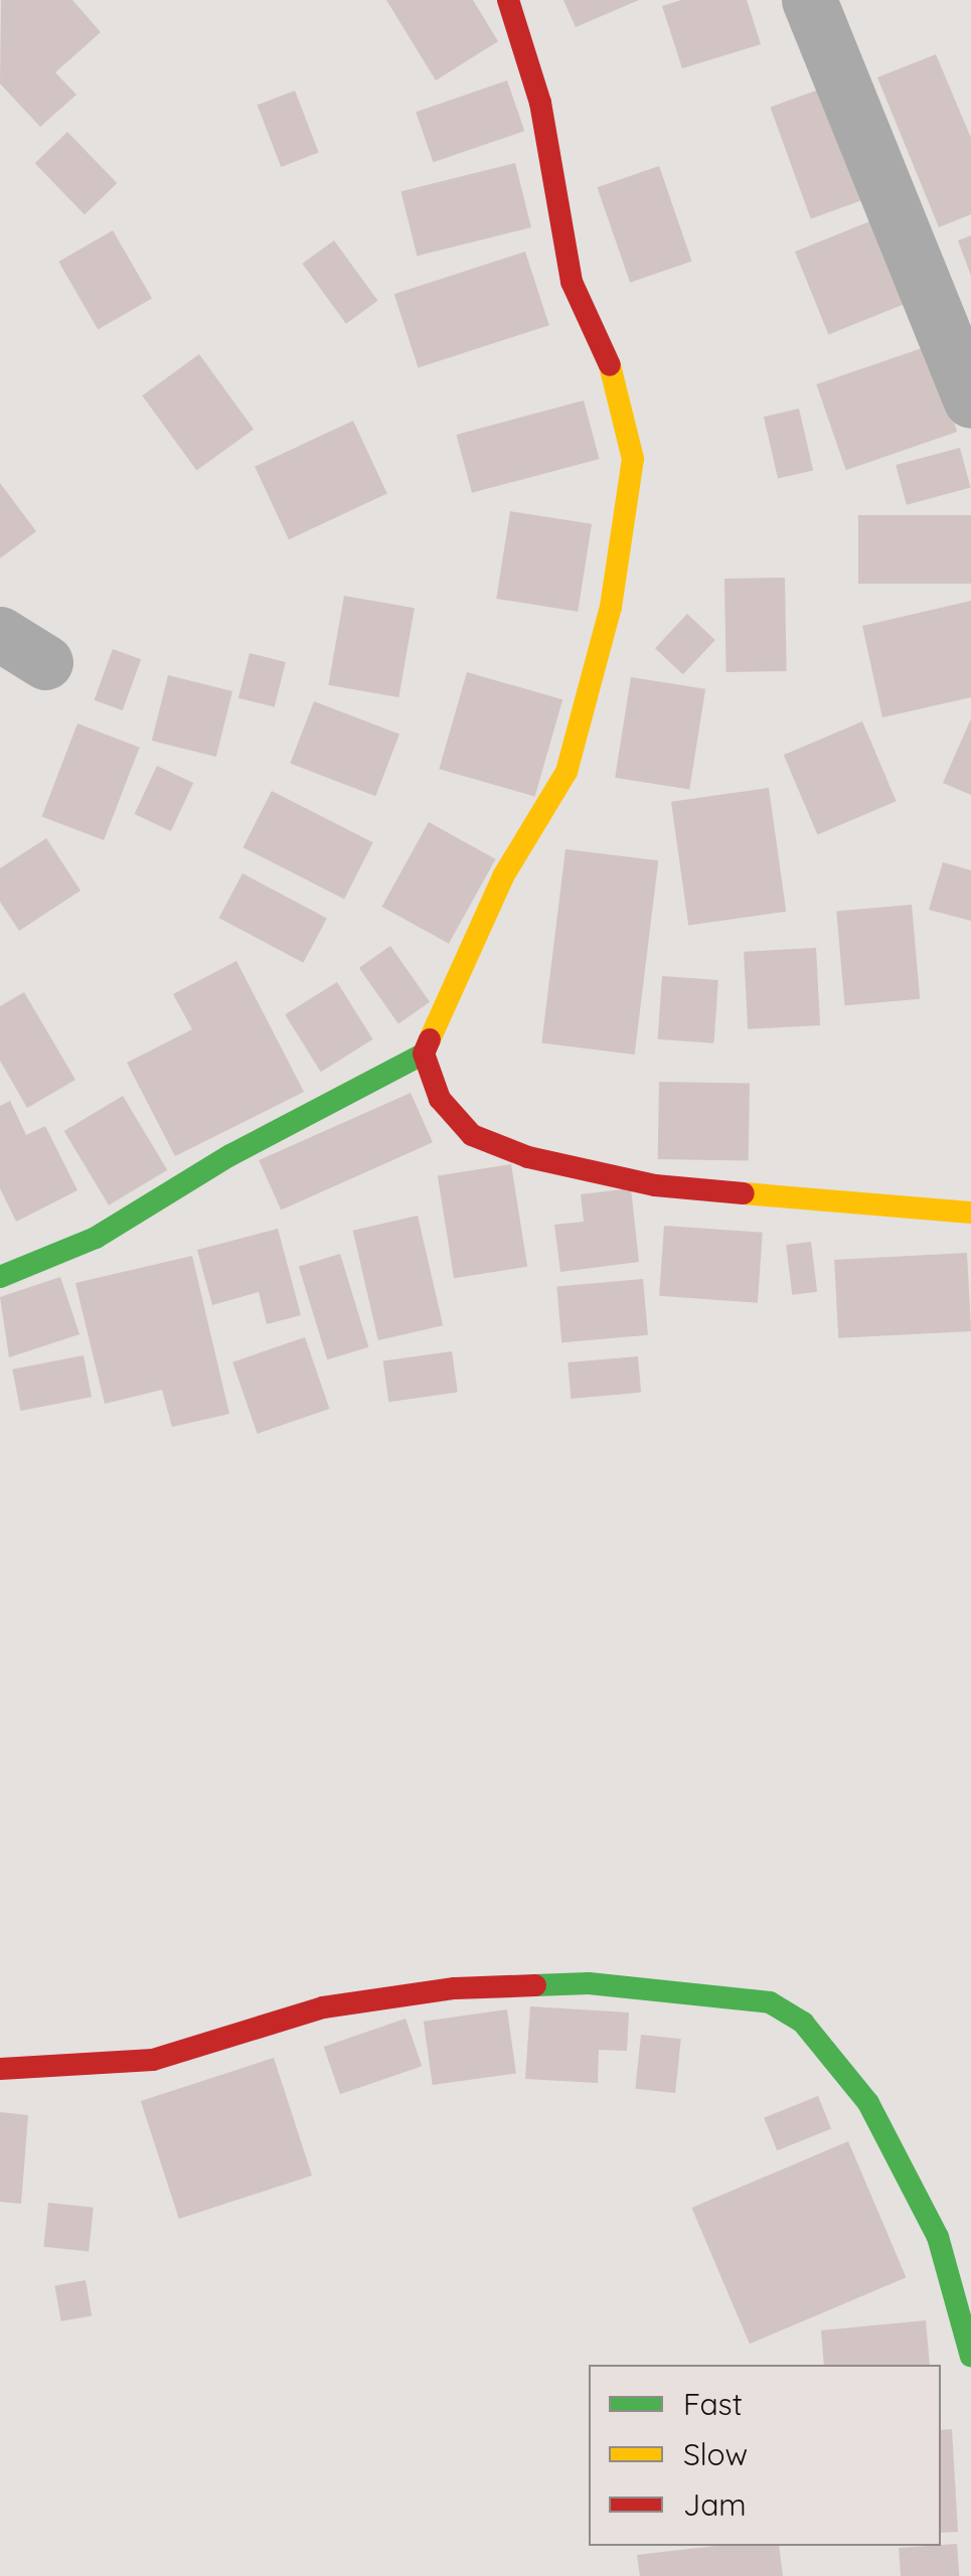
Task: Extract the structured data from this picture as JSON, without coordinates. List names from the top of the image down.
{
  "legend": ["Fast", "Slow", "Jam"]
}
